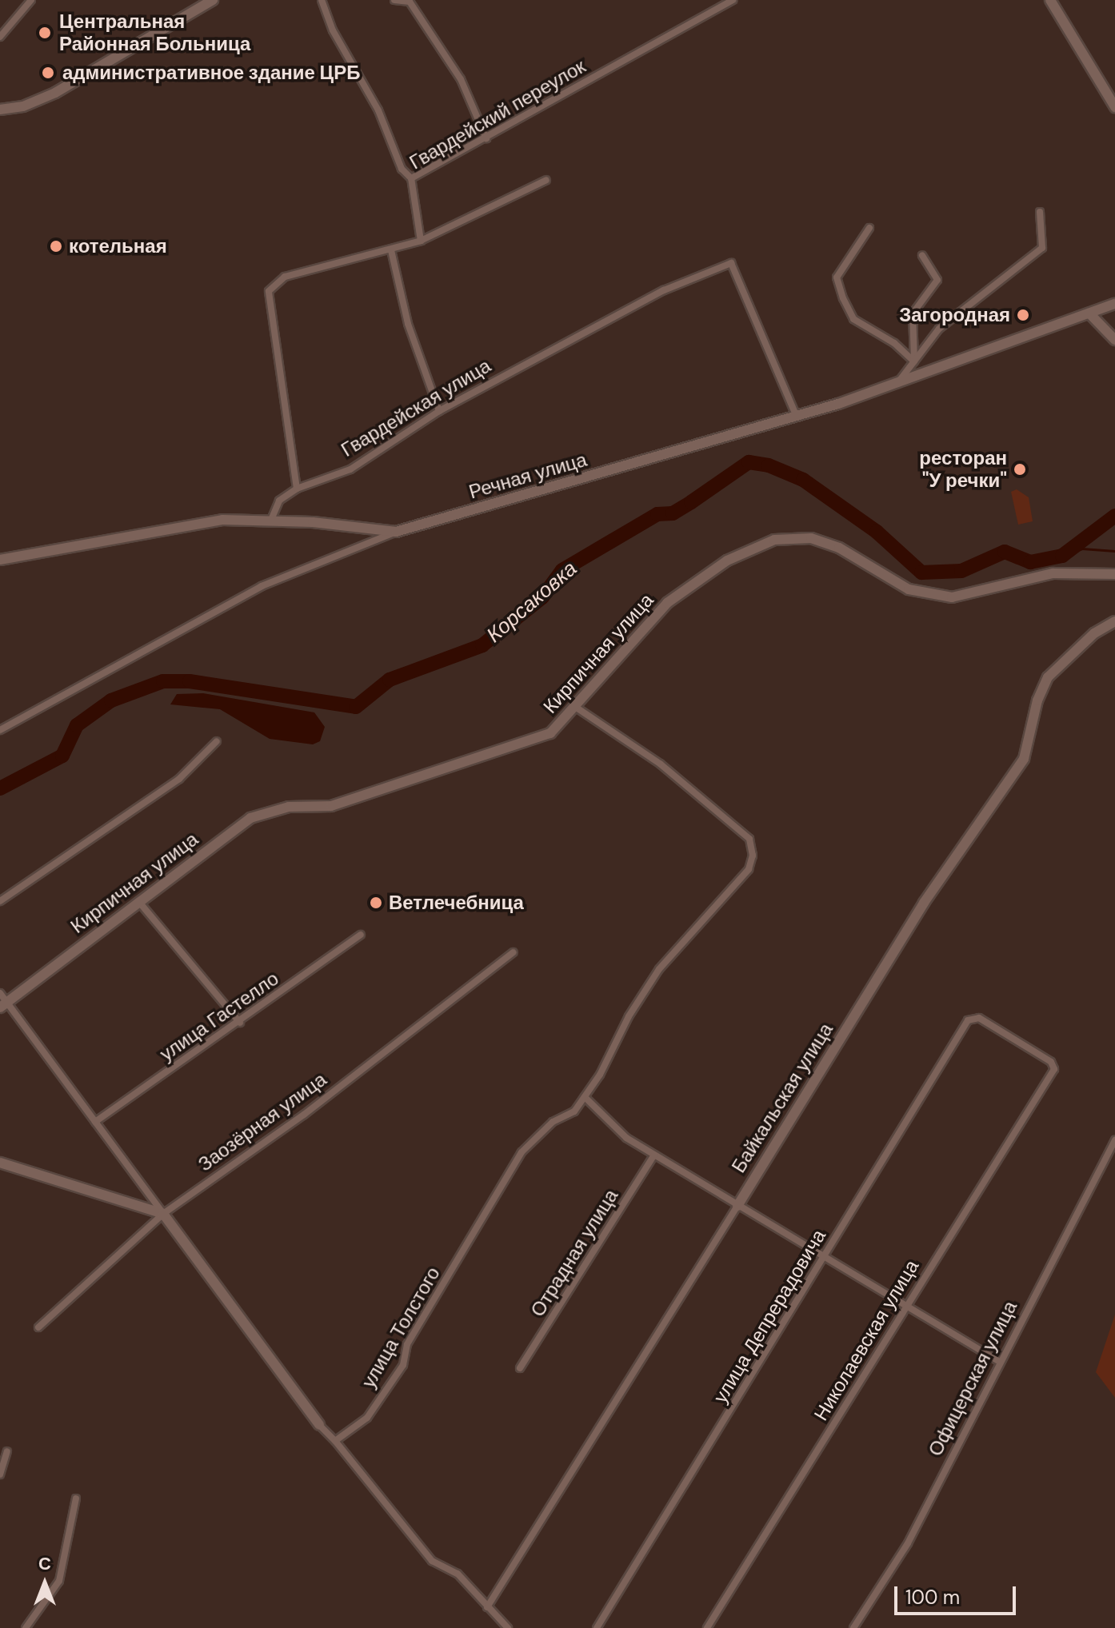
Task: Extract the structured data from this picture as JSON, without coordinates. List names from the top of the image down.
{
  "streets": {
    "street": [
      "Гвардейский переулок",
      "Гвардейская улица",
      "Речная улица",
      "Кирпичная улица",
      "улица Гастелло",
      "Байкальская улица",
      "Заозёрная улица",
      "Отрадная улица",
      "улица Депрерадовича",
      "улица Толстого",
      "Николаевская улица",
      "Офицерская улица"
    ]
  },
  "crossings": [
    ["Гвардейская улица", "Речная улица"],
    ["Кирпичная улица", "улица Толстого"],
    ["улица Депрерадовича", "Николаевская улица"]
  ],
  "water": ["Корсаковка"],
  "places": [
    "Центральная Районная Больница",
    "административное здание ЦРБ",
    "котельная",
    "Загородная",
    "ресторан \"У речки\"",
    "Ветлечебница"
  ],
  "scale_bar": "100 m",
  "north": "top"
}
